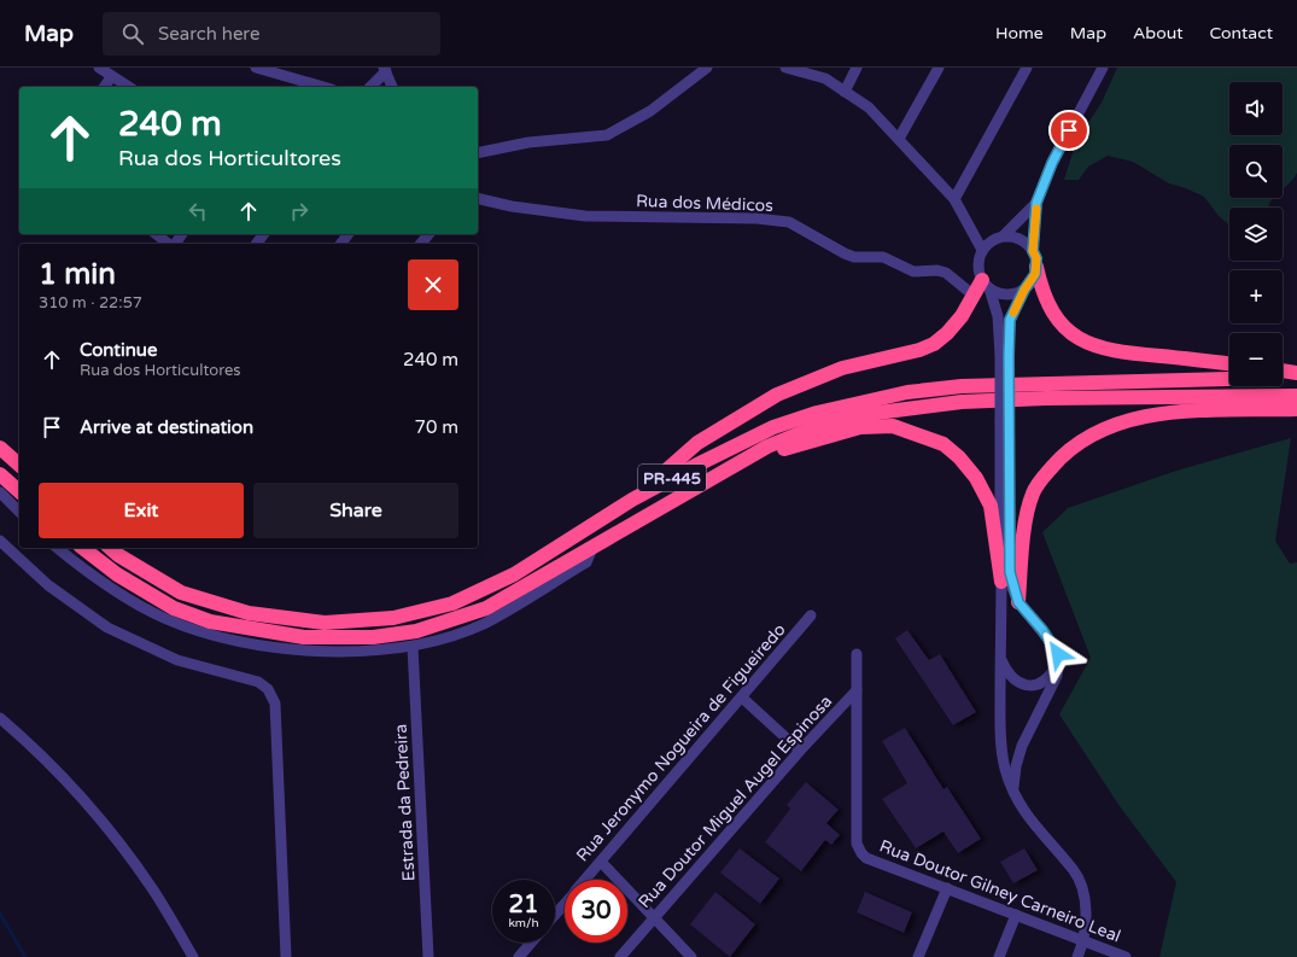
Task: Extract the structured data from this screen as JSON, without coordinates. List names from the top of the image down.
{
  "streets": {
    "highway": ["PR-445"],
    "street": [
      "Rua dos Médicos",
      "Rua Jeronymo Nogueira de Figueiredo",
      "Rua Doutor Miguel Augel Espinosa",
      "Estrada da Pedreira",
      "Rua Doutor Gilney Carneiro Leal"
    ]
  },
  "crossings": [
    ["Rua Doutor Miguel Augel Espinosa", "Rua Doutor Gilney Carneiro Leal"]
  ],
  "page": {
    "header": "Map",
    "search": "Search here",
    "nav": [
      "Home",
      "Map",
      "About",
      "Contact"
    ],
    "map_buttons": ["+", "−"],
    "turn": ["240 m", "Rua dos Horticultores"],
    "heading": ["1 min", "310 m · 22:57"],
    "list": [
      {
        "name": "Continue",
        "note": "Rua dos Horticultores",
        "value": "240 m"
      },
      {
        "name": "Arrive at destination",
        "value": "70 m"
      }
    ],
    "buttons": ["Exit", "Share"],
    "speed": "21 km/h",
    "limit": "30"
  }
}
